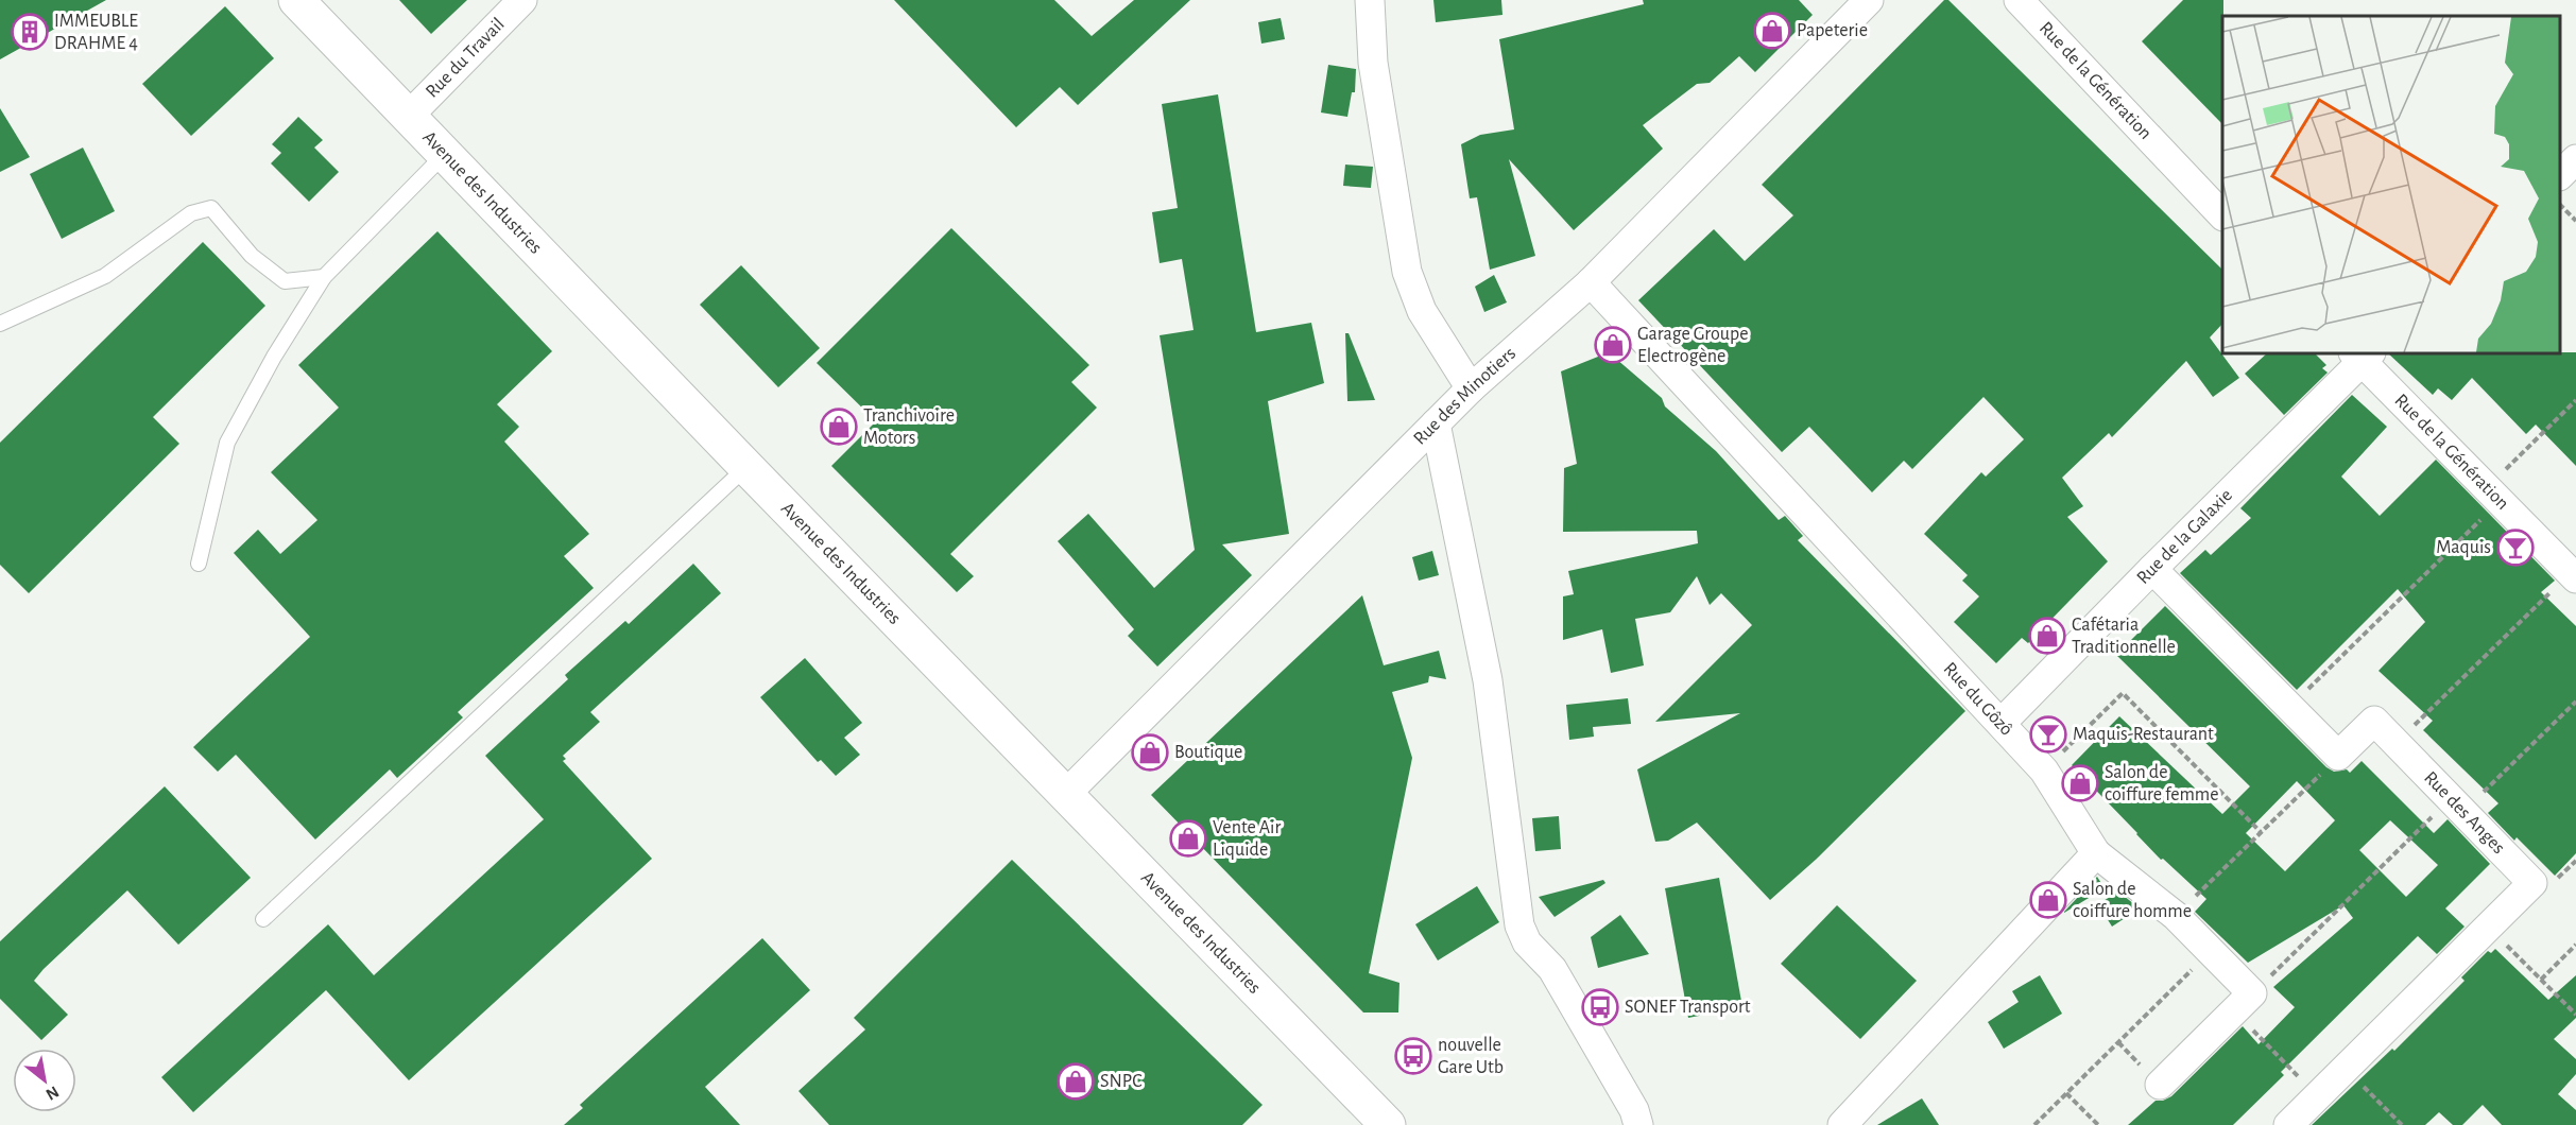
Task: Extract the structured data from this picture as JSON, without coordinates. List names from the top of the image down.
{
  "streets": {
    "street": [
      "Rue du Travail",
      "Rue de la Génération",
      "Avenue des Industries",
      "Rue des Minotiers",
      "Rue de la Galaxie",
      "Rue du Gôzô",
      "Rue des Anges"
    ]
  },
  "crossings": [
    ["Rue du Travail", "Avenue des Industries"],
    ["Rue de la Génération", "Rue de la Galaxie"],
    ["Avenue des Industries", "Rue des Minotiers"],
    ["Rue des Minotiers", "Rue du Gôzô"],
    ["Rue de la Galaxie", "Rue du Gôzô"]
  ],
  "places": {
    "shop": [
      "Papeterie",
      "Garage Groupe Electrogène",
      "Tranchivoire Motors",
      "Cafétaria Traditionnelle",
      "Boutique",
      "Salon de coiffure femme",
      "Vente Air Liquide",
      "Salon de coiffure homme",
      "SNPC"
    ],
    "building": ["IMMEUBLE DRAHME 4"],
    "bar": ["Maquis", "Maquis-Restaurant"],
    "bus stop": ["SONEF Transport", "nouvelle Gare Utb"]
  },
  "north": "bottom right"
}
